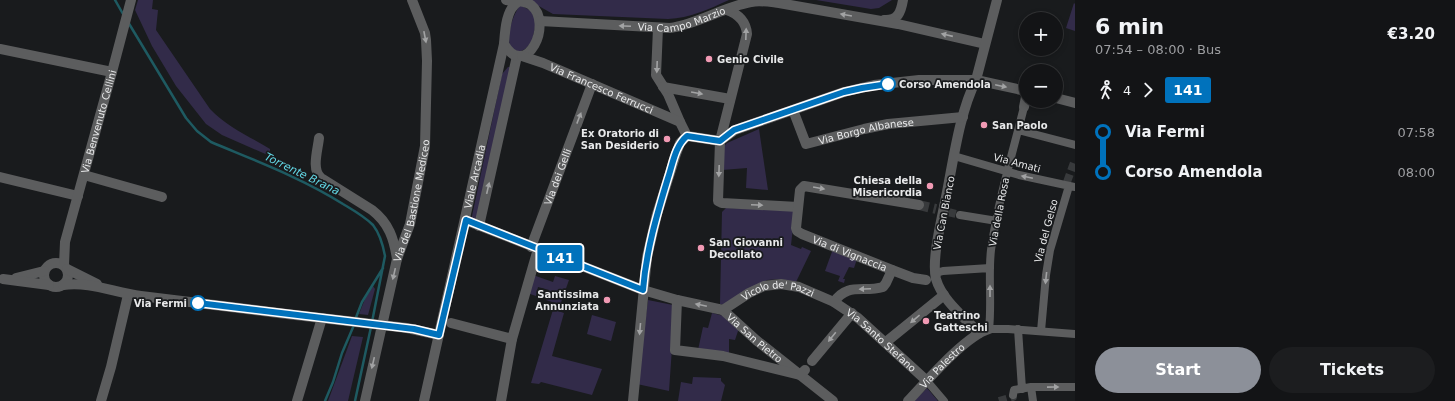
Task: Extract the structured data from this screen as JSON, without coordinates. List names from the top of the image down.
{
  "streets": {
    "street": [
      "Via Campo Marzio",
      "Via Francesco Ferrucci",
      "Via Benvenuto Cellini",
      "Via Borgo Albanese",
      "Via Amati",
      "Viale Arcadia",
      "Via dei Gelli",
      "Via del Bastione Mediceo",
      "Via della Rosa",
      "Via Can Bianco",
      "Via del Gelso",
      "Via di Vignaccia",
      "Vicolo de' Pazzi",
      "Via San Pietro",
      "Via Santo Stefano",
      "Via Palestro"
    ]
  },
  "crossings": [
    ["Via Campo Marzio", "Via Francesco Ferrucci"],
    ["Via Campo Marzio", "Viale Arcadia"],
    ["Via Campo Marzio", "Via Can Bianco"],
    ["Via Francesco Ferrucci", "Viale Arcadia"],
    ["Via Francesco Ferrucci", "Via dei Gelli"],
    ["Via Borgo Albanese", "Via Can Bianco"],
    ["Via Amati", "Via della Rosa"],
    ["Via Amati", "Via Can Bianco"],
    ["Via Amati", "Via del Gelso"],
    ["Viale Arcadia", "Via San Pietro"],
    ["Via dei Gelli", "Via San Pietro"],
    ["Via Can Bianco", "Via di Vignaccia"],
    ["Via Can Bianco", "Via Palestro"],
    ["Vicolo de' Pazzi", "Via San Pietro"],
    ["Vicolo de' Pazzi", "Via Santo Stefano"],
    ["Via Santo Stefano", "Via Palestro"]
  ],
  "one_way": ["Via del Gelso"],
  "water": ["Torrente Brana"],
  "places": [
    "Genio Civile",
    "Corso Amendola",
    "San Paolo",
    "Ex Oratorio di San Desiderio",
    "Chiesa della Misericordia",
    "San Giovanni Decollato",
    "Santissima Annunziata",
    "Via Fermi",
    "Teatrino Gatteschi"
  ],
  "lines": ["bus line 141"],
  "page": {
    "on_map": "141",
    "heading": ["6 min", "07:54 – 08:00 · Bus", "€3.20"],
    "map_buttons": ["+", "−"],
    "legs": ["4", "141"],
    "list": [
      {
        "name": "Via Fermi",
        "value": "07:58"
      },
      {
        "name": "Corso Amendola",
        "value": "08:00"
      }
    ],
    "buttons": ["Start", "Tickets"]
  }
}
